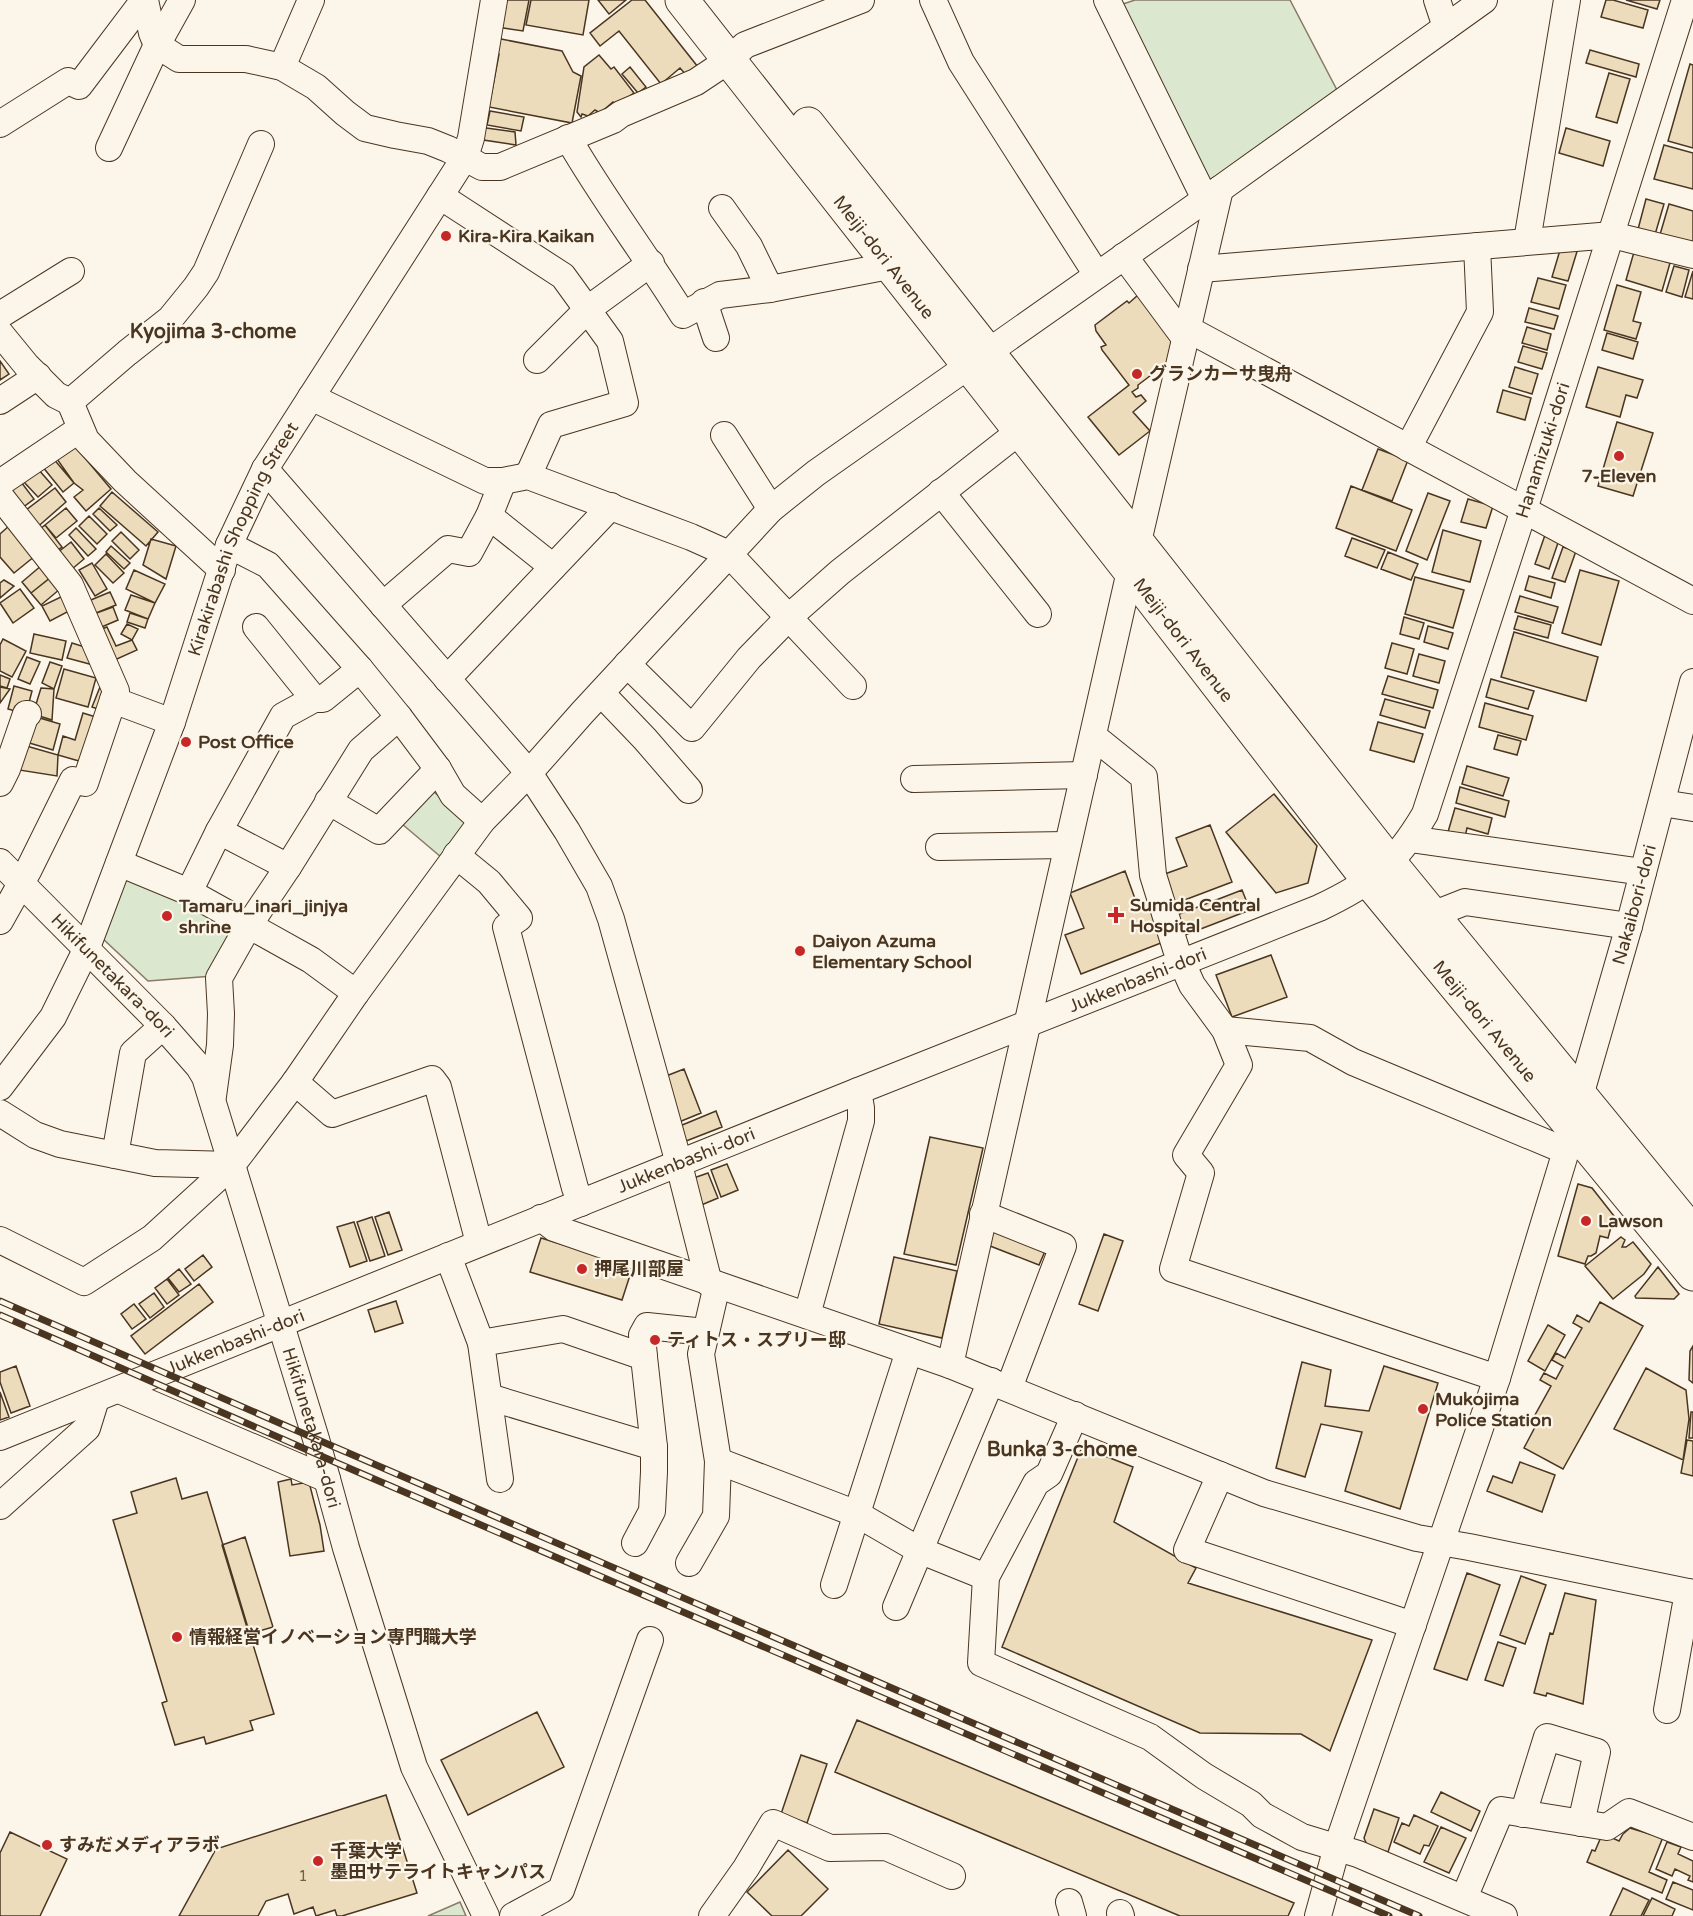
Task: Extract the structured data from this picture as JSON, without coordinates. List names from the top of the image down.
{
  "streets": {
    "main road": ["Meiji-dori Avenue"],
    "street": [
      "Hanamizuki-dori",
      "Kirakirabashi Shopping Street",
      "Nakaibori-dori",
      "Hikifunetakara-dori",
      "Jukkenbashi-dori"
    ]
  },
  "crossings": [
    ["Meiji-dori Avenue", "Hanamizuki-dori"],
    ["Meiji-dori Avenue", "Nakaibori-dori"],
    ["Meiji-dori Avenue", "Jukkenbashi-dori"],
    ["Hanamizuki-dori", "Jukkenbashi-dori"],
    ["Kirakirabashi Shopping Street", "Hikifunetakara-dori"],
    ["Hikifunetakara-dori", "Jukkenbashi-dori"]
  ],
  "districts": ["Kyojima 3-chome", "Bunka 3-chome"],
  "places": {
    "other": [
      "Kira-Kira Kaikan",
      "グランカーサ曳舟",
      "7-Eleven",
      "Post Office",
      "Tamaru_inari_jinjya shrine",
      "Daiyon Azuma Elementary School",
      "Lawson",
      "押尾川部屋",
      "ティトス・スプリー邸",
      "Mukojima Police Station",
      "情報経営イノベーション専門職大学",
      "すみだメディアラボ",
      "千葉大学 墨田サテライトキャンパス"
    ],
    "health": ["Sumida Central Hospital"]
  },
  "house_numbers": ["1"]
}
